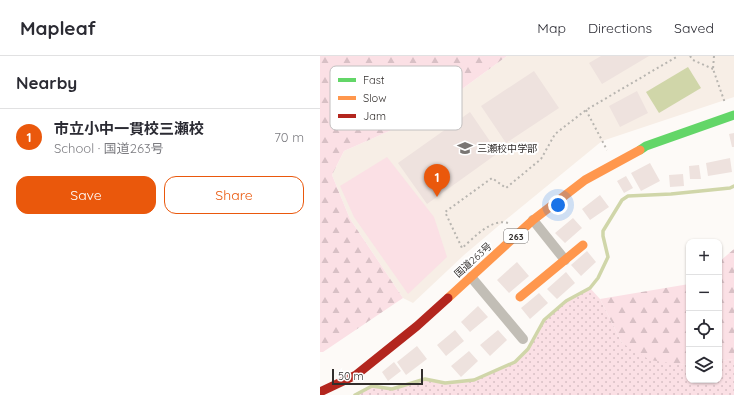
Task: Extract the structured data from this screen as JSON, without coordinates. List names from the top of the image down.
{
  "streets": {
    "main road": ["263", "国道263号"]
  },
  "places": {
    "school or university": ["三瀬校中学部"]
  },
  "legend": ["Fast", "Slow", "Jam"],
  "scale_bar": "50 m",
  "page": {
    "header": "Mapleaf",
    "nav": ["Map", "Directions", "Saved"],
    "heading": "Nearby",
    "list": [
      {
        "mark": "1",
        "name": "市立小中一貫校三瀬校",
        "note": "School · 国道263号",
        "value": "70 m"
      }
    ],
    "buttons": ["Save", "Share"],
    "pins": "1",
    "map_buttons": ["+", "−"],
    "scale": "50 m"
  }
}
